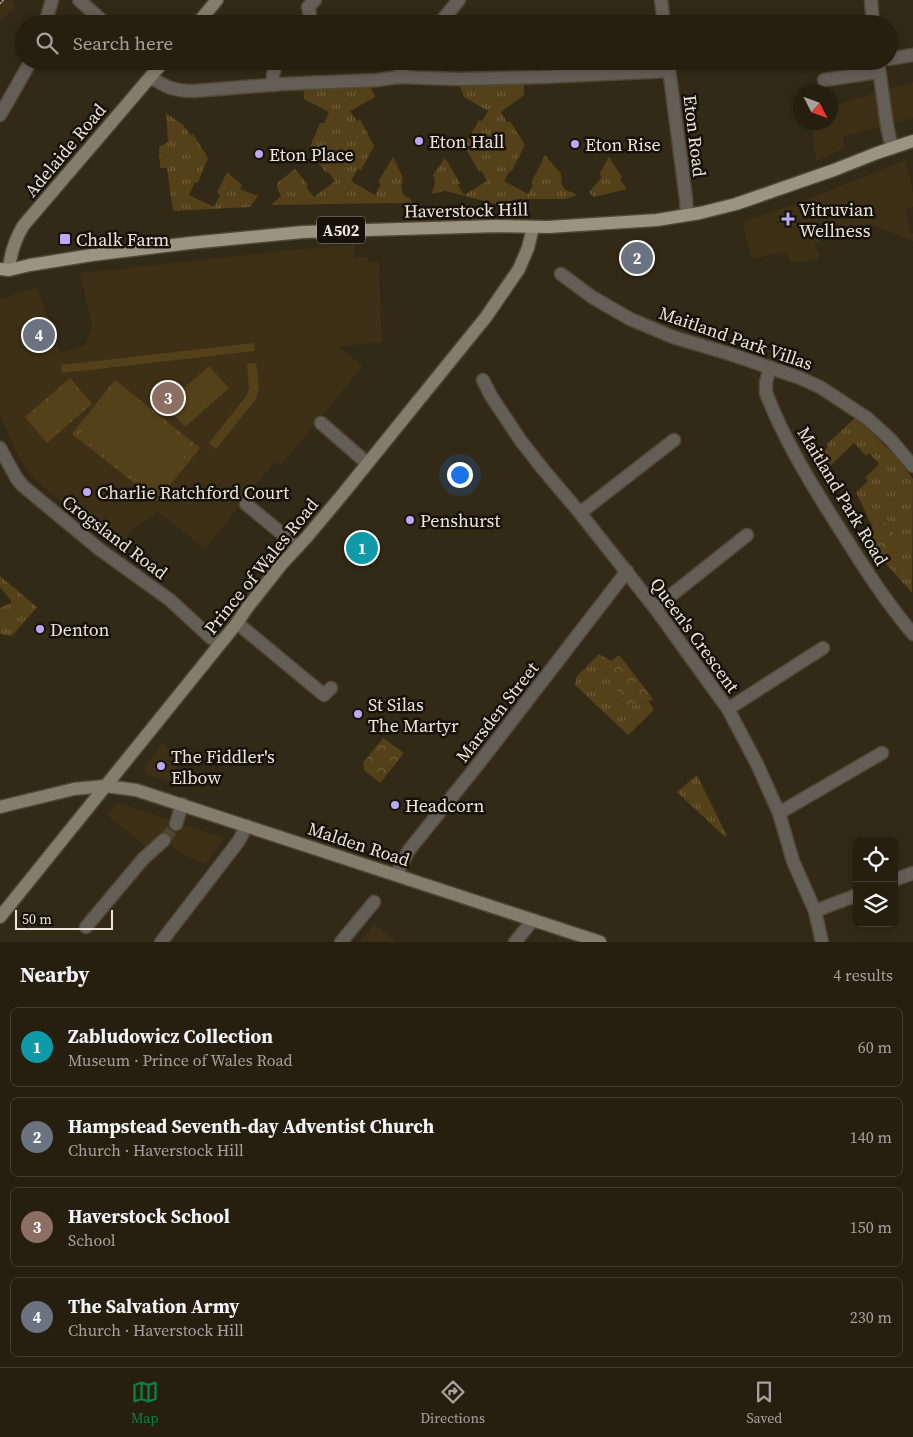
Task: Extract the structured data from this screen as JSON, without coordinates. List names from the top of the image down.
{
  "streets": {
    "main road": [
      "Adelaide Road",
      "Haverstock Hill",
      "A502",
      "Prince of Wales Road",
      "Malden Road"
    ],
    "street": [
      "Eton Road",
      "Maitland Park Villas",
      "Maitland Park Road",
      "Crogsland Road",
      "Queen's Crescent",
      "Marsden Street"
    ]
  },
  "crossings": [
    ["Eton Road", "Haverstock Hill"],
    ["Adelaide Road", "Haverstock Hill"],
    ["Haverstock Hill", "Prince of Wales Road"],
    ["Maitland Park Villas", "Maitland Park Road"],
    ["Crogsland Road", "Prince of Wales Road"],
    ["Prince of Wales Road", "Malden Road"],
    ["Queen's Crescent", "Marsden Street"],
    ["Marsden Street", "Malden Road"]
  ],
  "places": {
    "other": [
      "Eton Hall",
      "Eton Rise",
      "Eton Place",
      "Charlie Ratchford Court",
      "Penshurst",
      "Denton",
      "St Silas The Martyr",
      "The Fiddler's Elbow",
      "Headcorn"
    ],
    "health": ["Vitruvian Wellness"],
    "transit": ["Chalk Farm"]
  },
  "scale_bar": "50 m",
  "north": "bottom right",
  "page": {
    "search": "Search here",
    "pins": [
      "2",
      "4",
      "3",
      "1"
    ],
    "scale": "50 m",
    "heading": ["Nearby", "4 results"],
    "list": [
      {
        "mark": "1",
        "name": "Zabludowicz Collection",
        "note": "Museum · Prince of Wales Road",
        "value": "60 m"
      },
      {
        "mark": "2",
        "name": "Hampstead Seventh-day Adventist Church",
        "note": "Church · Haverstock Hill",
        "value": "140 m"
      },
      {
        "mark": "3",
        "name": "Haverstock School",
        "note": "School",
        "value": "150 m"
      },
      {
        "mark": "4",
        "name": "The Salvation Army",
        "note": "Church · Haverstock Hill",
        "value": "230 m"
      }
    ],
    "nav": ["Map", "Directions", "Saved"]
  }
}
